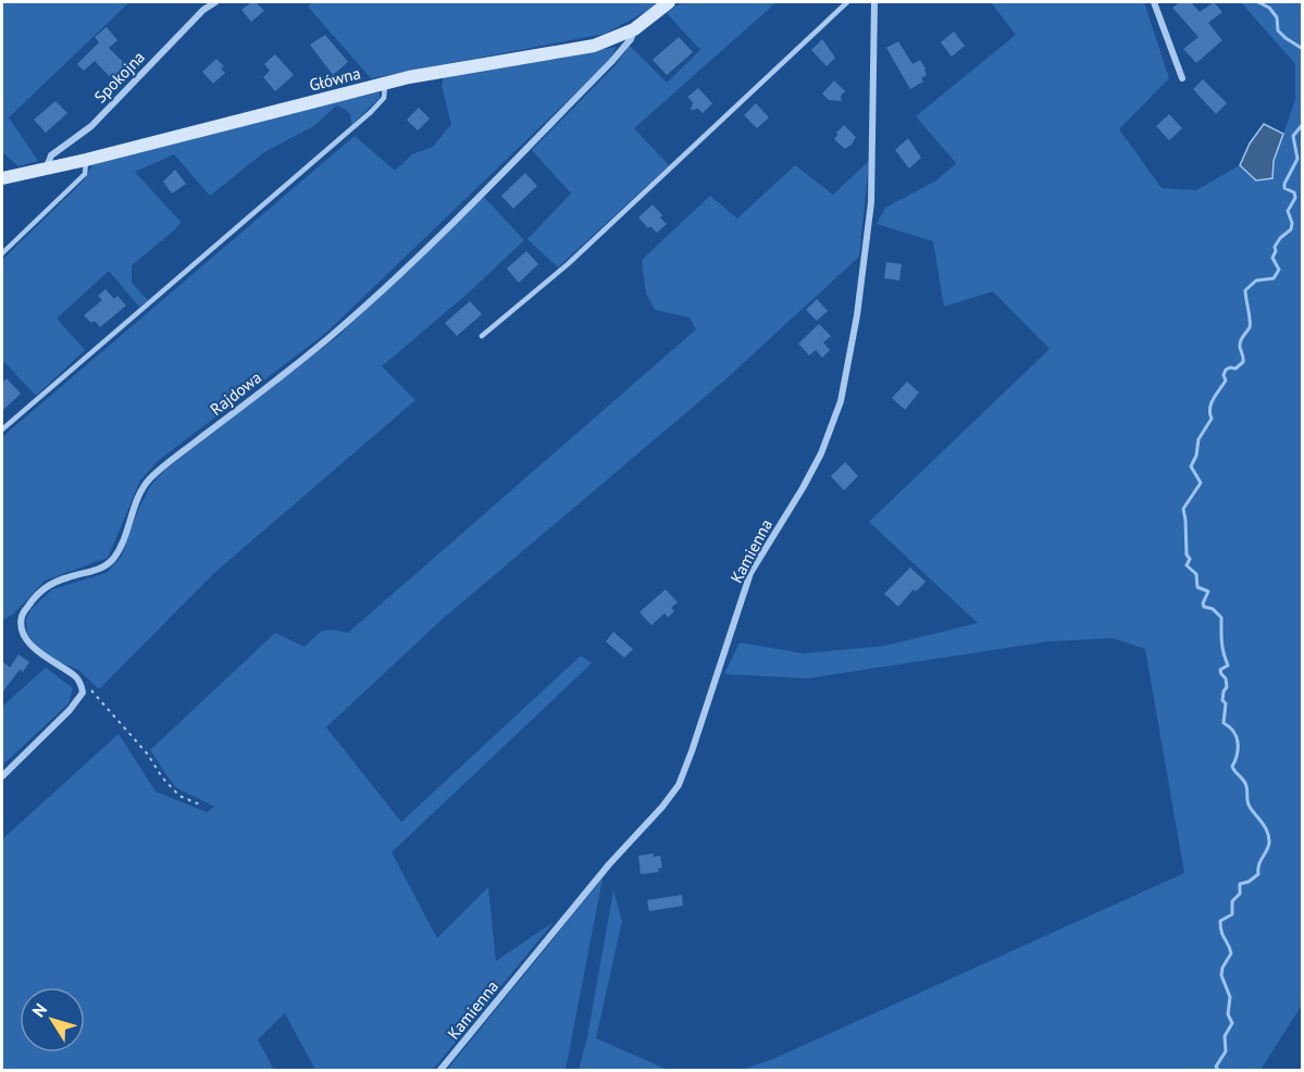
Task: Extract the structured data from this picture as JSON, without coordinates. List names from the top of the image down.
{
  "streets": {
    "street": [
      "Spokojna",
      "Główna",
      "Rajdowa",
      "Kamienna"
    ]
  },
  "crossings": [
    ["Spokojna", "Główna"],
    ["Główna", "Rajdowa"]
  ],
  "north": "top left"
}
